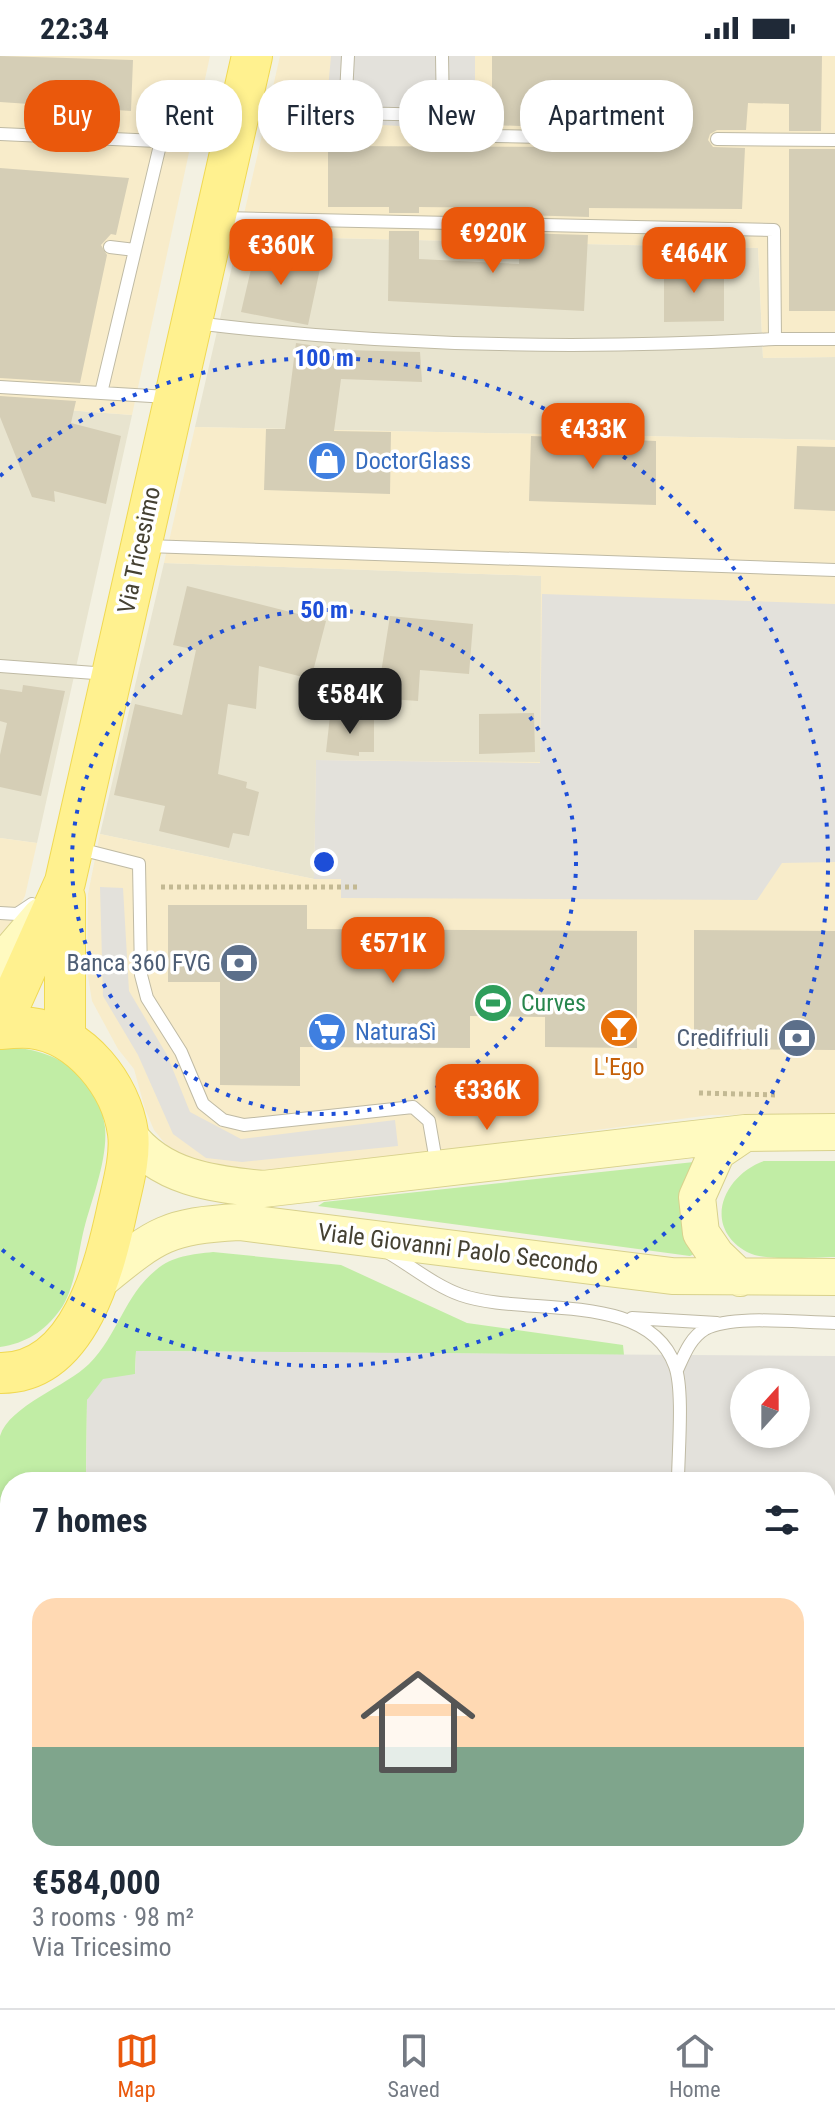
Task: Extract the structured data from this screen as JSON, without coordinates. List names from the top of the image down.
{
  "streets": {
    "main road": ["Via Tricesimo", "Viale Giovanni Paolo Secondo"]
  },
  "places": {
    "shop": ["DoctorGlass"],
    "bank": ["Banca 360 FVG", "Credifriuli"],
    "sports": ["Curves"],
    "bar": ["L'Ego"],
    "supermarket": ["NaturaSì"]
  },
  "north": "top",
  "page": {
    "status": "22:34",
    "chip": [
      "Buy",
      "Rent",
      "Filters",
      "New",
      "Apartment"
    ],
    "price": [
      "€920K",
      "€360K",
      "€464K",
      "€433K",
      "€584K",
      "€571K",
      "€336K"
    ],
    "heading": "7 homes",
    "list": [
      {
        "name": "€584,000",
        "note": "3 rooms · 98 m² · Via Tricesimo"
      }
    ],
    "tabs": ["Map", "Saved", "Home"]
  },
  "rings": ["100 m", "50 m"]
}
